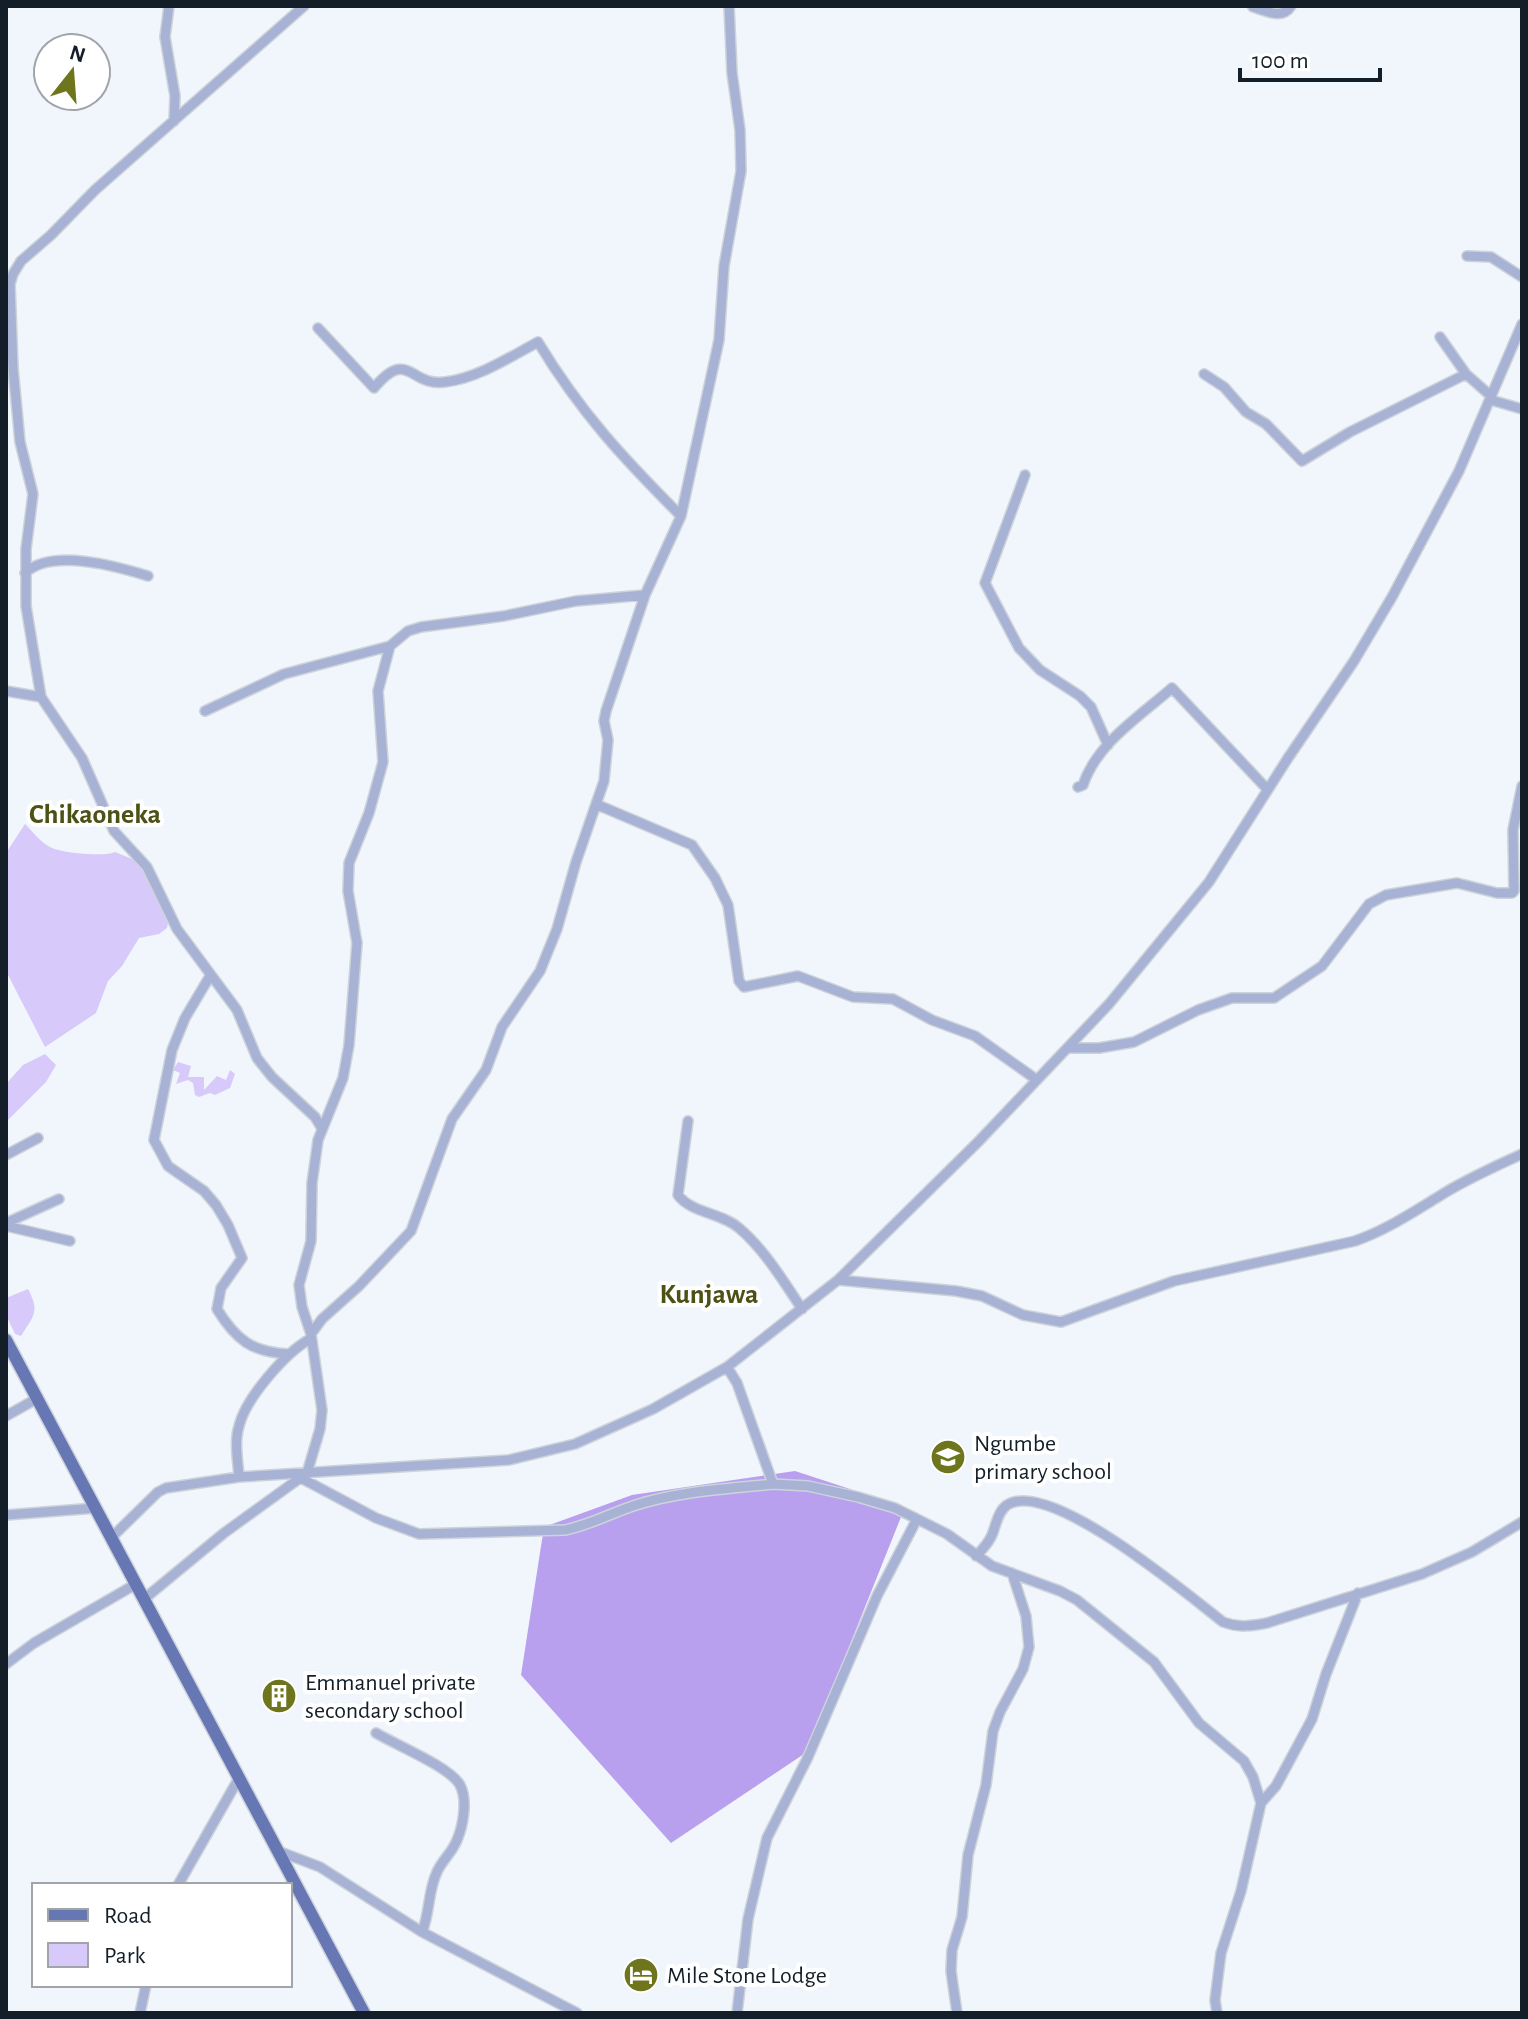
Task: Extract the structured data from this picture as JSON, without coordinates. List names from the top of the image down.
{
  "districts": ["Chikaoneka", "Kunjawa"],
  "places": {
    "school or university": ["Ngumbe primary school"],
    "building": ["Emmanuel private secondary school"],
    "hotel": ["Mile Stone Lodge"]
  },
  "legend": ["Road", "Park"],
  "scale_bar": "100 m",
  "north": "top"
}
